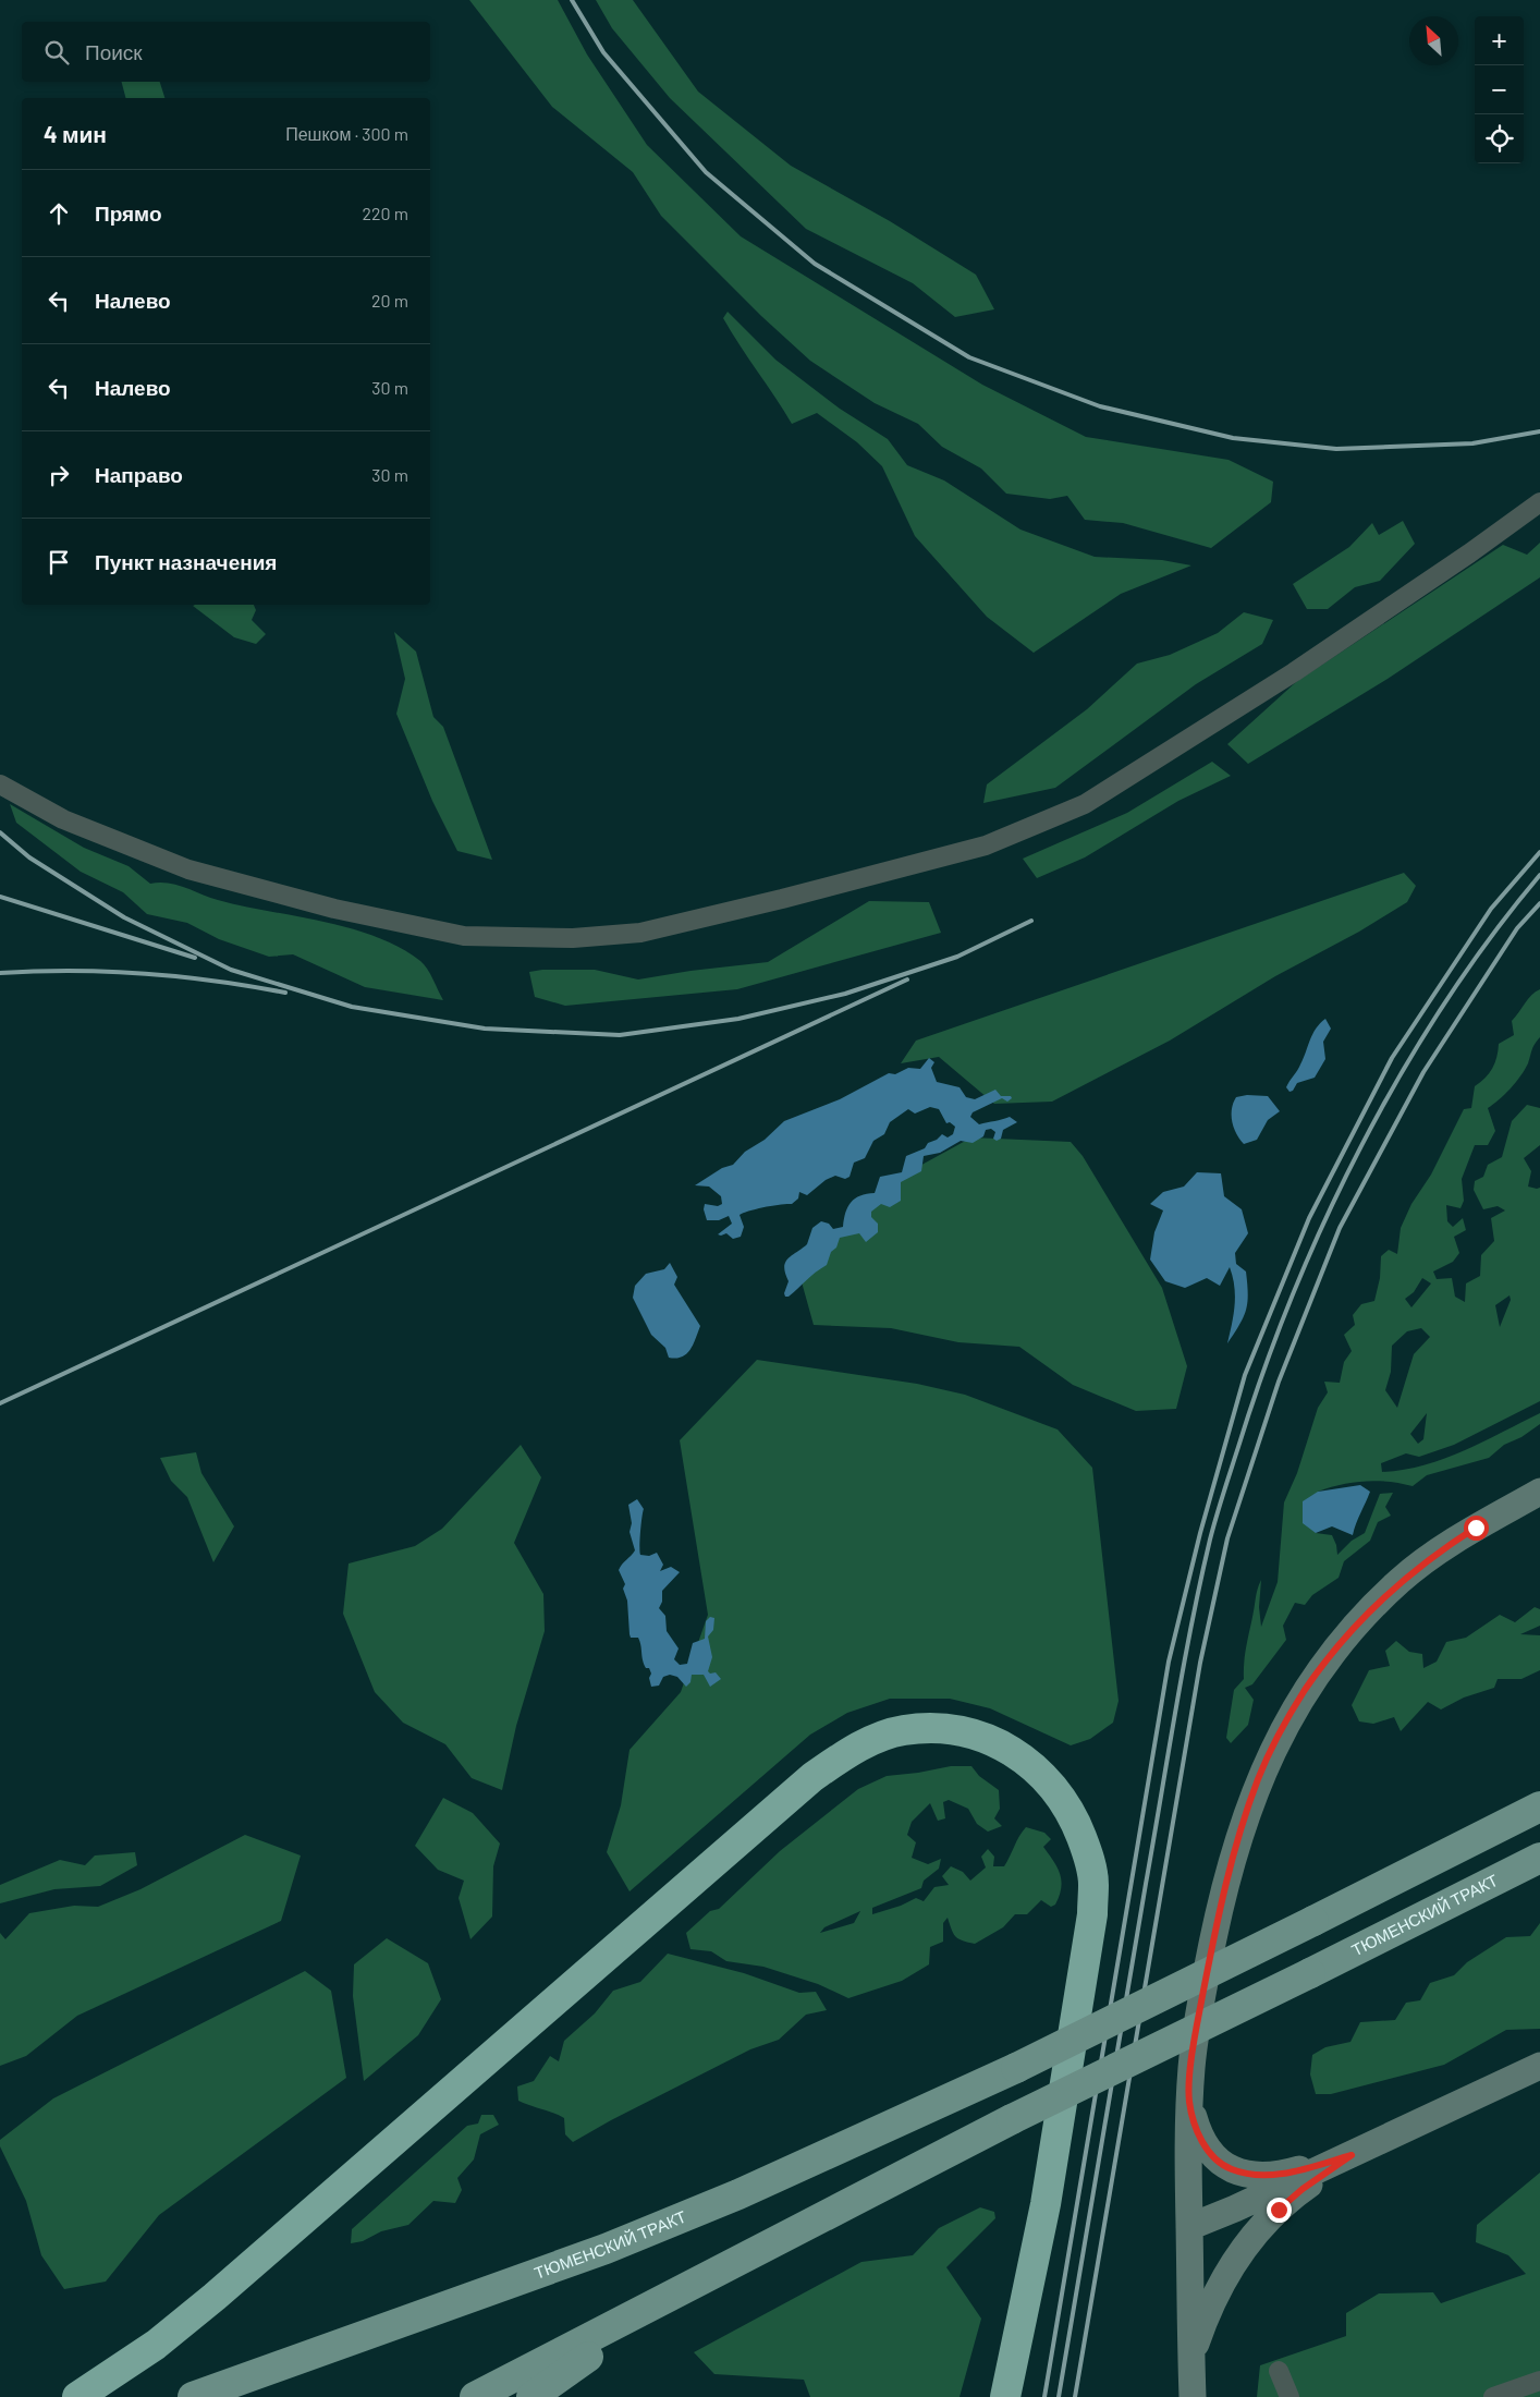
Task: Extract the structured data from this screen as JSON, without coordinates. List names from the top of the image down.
{
  "streets": {
    "main road": ["ТЮМЕНСКИЙ ТРАКТ"]
  },
  "north": "top left",
  "page": {
    "map_buttons": ["+", "−"],
    "search": "Поиск",
    "heading": ["4 мин", "Пешком · 300 m"],
    "list": [
      ["Прямо", "220 m"],
      ["Налево", "20 m"],
      ["Налево", "30 m"],
      ["Направо", "30 m"],
      "Пункт назначения"
    ]
  }
}
